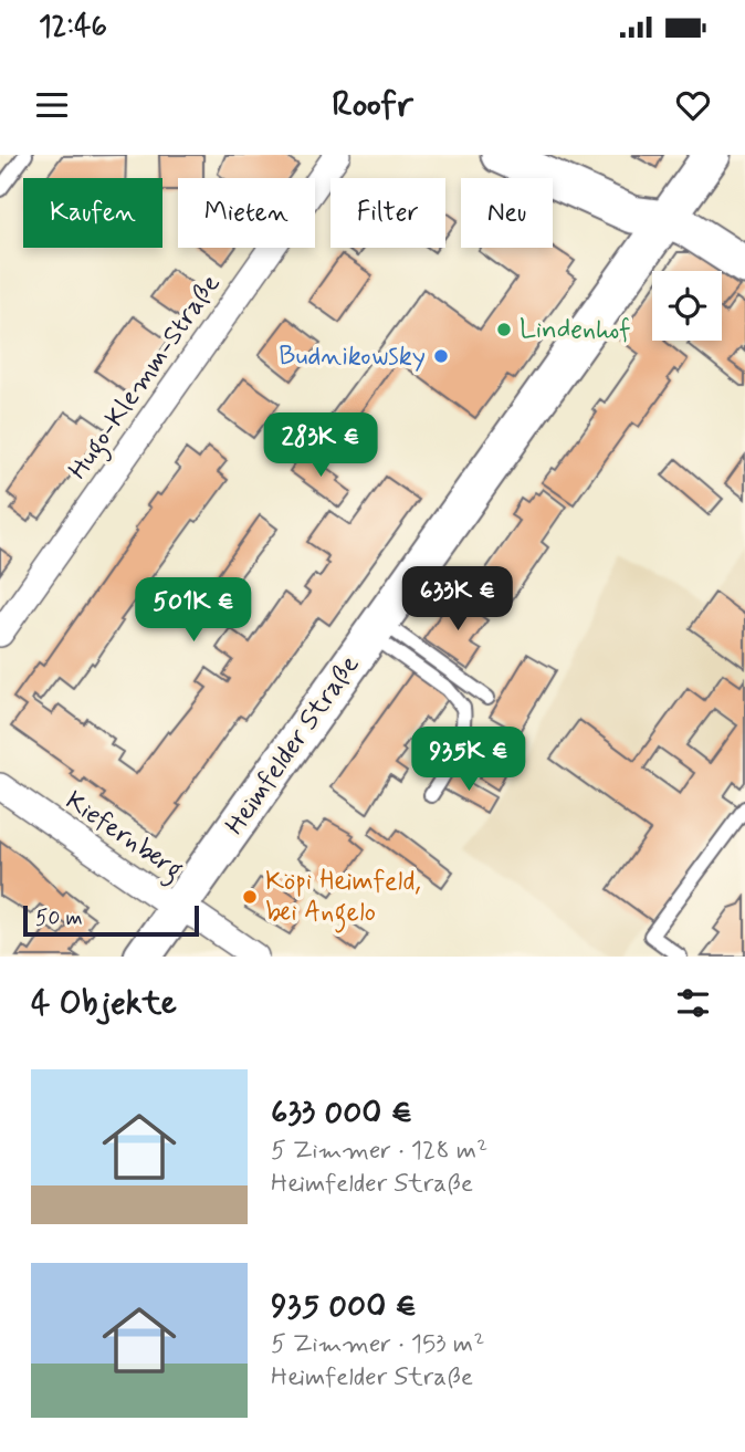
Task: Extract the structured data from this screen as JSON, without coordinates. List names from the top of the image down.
{
  "streets": {
    "street": ["Hugo-Klemm-Straße", "Heimfelder Straße", "Kiefernberg"]
  },
  "crossings": [
    ["Heimfelder Straße", "Kiefernberg"]
  ],
  "places": ["Lindenhof", "Budnikowsky", "Köpi Heimfeld, bei Angelo"],
  "scale_bar": "50 m",
  "page": {
    "status": "12:46",
    "header": "Roofr",
    "chip": [
      "Kaufen",
      "Mieten",
      "Filter",
      "Neu"
    ],
    "price": [
      "283K €",
      "633K €",
      "501K €",
      "935K €"
    ],
    "scale": "50 m",
    "heading": "4 Objekte",
    "list": [
      {
        "name": "633 000 €",
        "note": "5 Zimmer · 128 m² · Heimfelder Straße"
      },
      {
        "name": "935 000 €",
        "note": "5 Zimmer · 153 m² · Heimfelder Straße"
      }
    ]
  }
}
